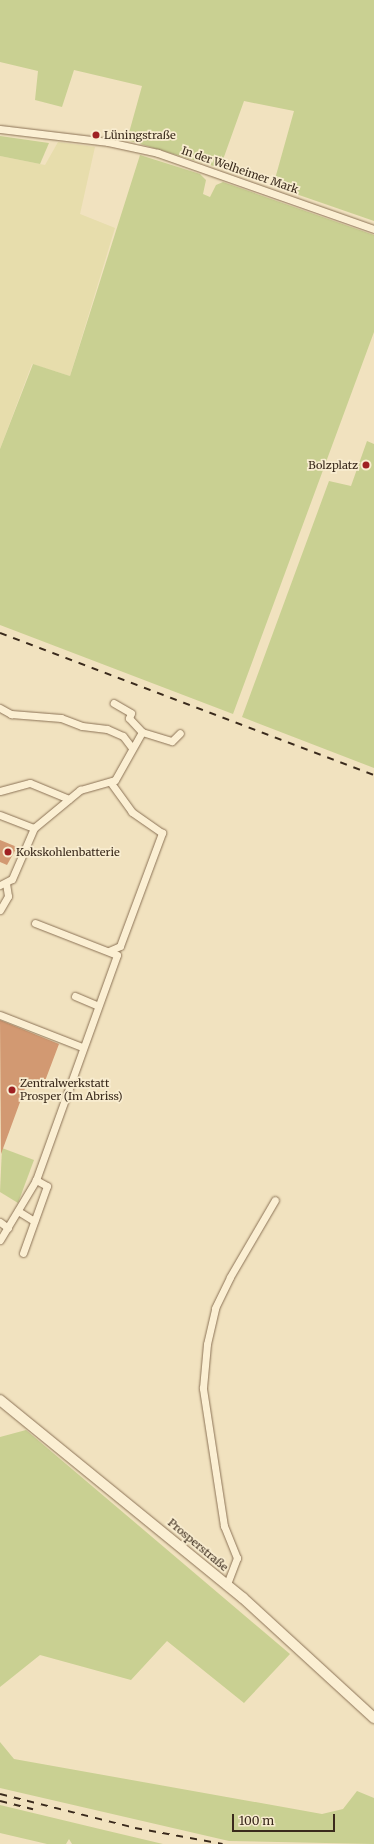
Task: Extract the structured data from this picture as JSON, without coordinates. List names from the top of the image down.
{
  "streets": {
    "main road": ["Prosperstraße"],
    "street": ["In der Welheimer Mark"]
  },
  "places": [
    "Lüningstraße",
    "Bolzplatz",
    "Kokskohlenbatterie",
    "Zentralwerkstatt Prosper (Im Abriss)"
  ],
  "scale_bar": "100 m"
}
